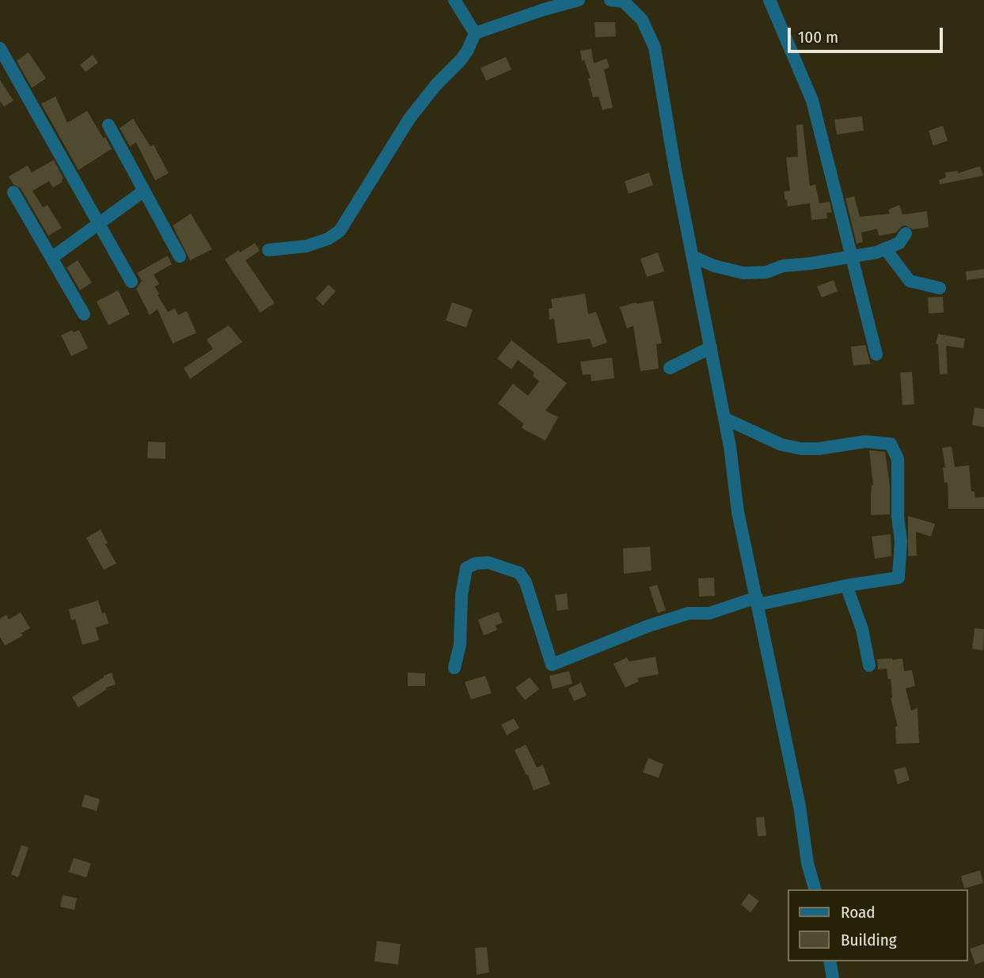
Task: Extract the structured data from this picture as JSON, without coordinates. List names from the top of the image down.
{
  "legend": ["Road", "Building"],
  "scale_bar": "100 m"
}
